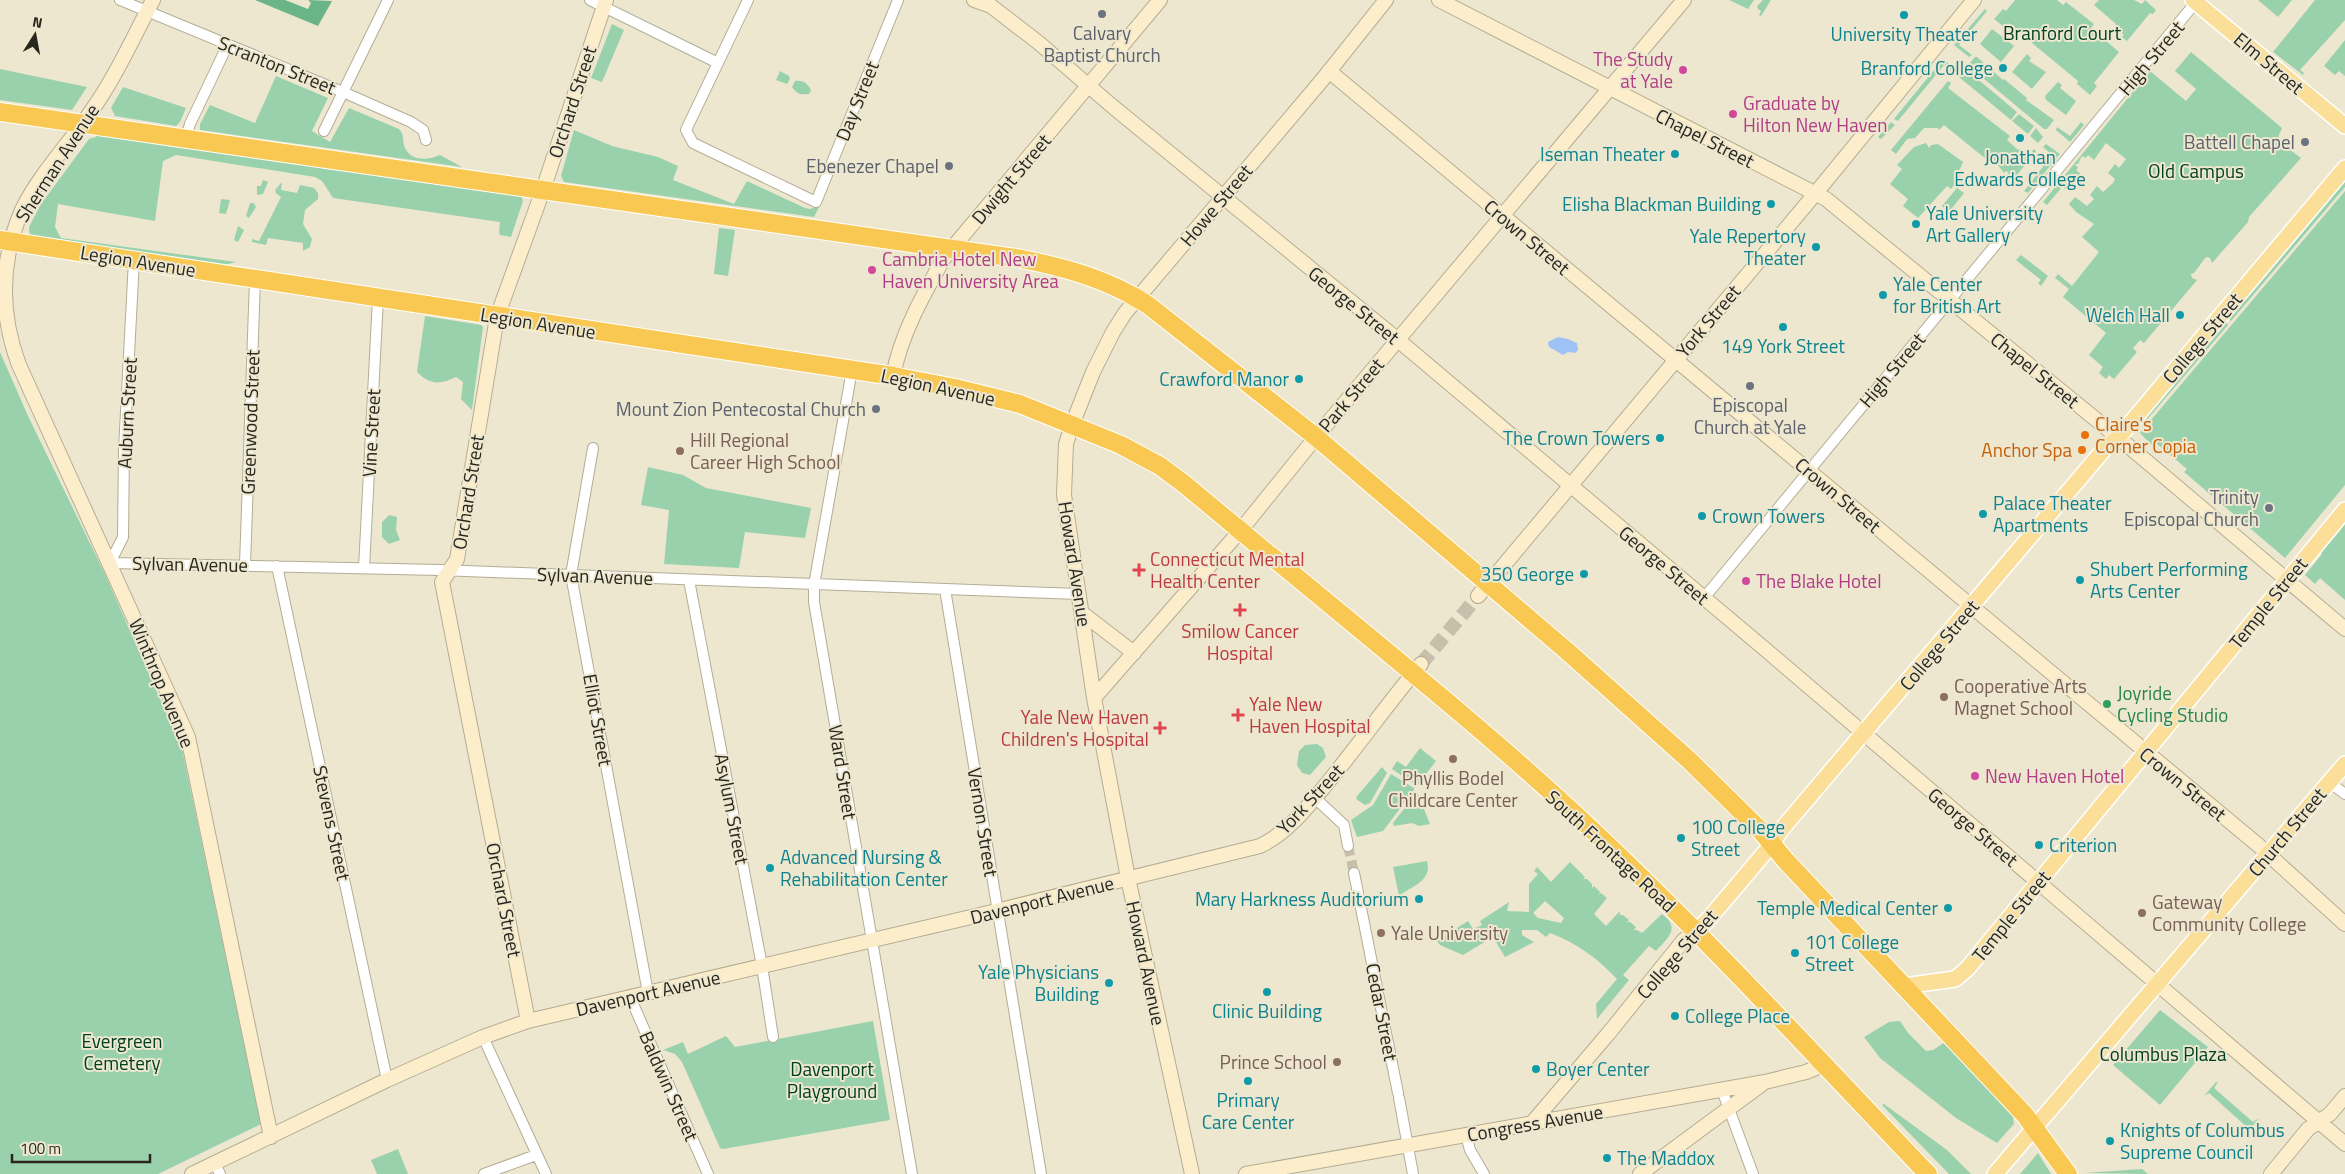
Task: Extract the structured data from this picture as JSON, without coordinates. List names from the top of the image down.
{
  "streets": {
    "highway": ["Legion Avenue", "South Frontage Road"],
    "main road": [
      "Elm Street",
      "Orchard Street",
      "Chapel Street",
      "Sherman Avenue",
      "Dwight Street",
      "Howe Street",
      "Crown Street",
      "George Street",
      "York Street",
      "College Street",
      "Park Street",
      "Howard Avenue",
      "Temple Street",
      "Winthrop Avenue",
      "Church Street",
      "Davenport Avenue",
      "Congress Avenue"
    ],
    "street": [
      "High Street",
      "Scranton Street",
      "Day Street",
      "Auburn Street",
      "Greenwood Street",
      "Vine Street",
      "Sylvan Avenue",
      "Elliot Street",
      "Ward Street",
      "Asylum Street",
      "Vernon Street",
      "Stevens Street",
      "Cedar Street",
      "Baldwin Street"
    ]
  },
  "crossings": [
    ["High Street", "Elm Street"],
    ["High Street", "Chapel Street"],
    ["High Street", "Crown Street"],
    ["High Street", "George Street"],
    ["Scranton Street", "Sherman Avenue"],
    ["Orchard Street", "Legion Avenue"],
    ["Orchard Street", "Sylvan Avenue"],
    ["Orchard Street", "Davenport Avenue"],
    ["Chapel Street", "York Street"],
    ["Chapel Street", "College Street"],
    ["Chapel Street", "Park Street"],
    ["Chapel Street", "Temple Street"],
    ["Sherman Avenue", "Legion Avenue"],
    ["Sherman Avenue", "Winthrop Avenue"],
    ["Dwight Street", "Legion Avenue"],
    ["Dwight Street", "George Street"],
    ["Howe Street", "Crown Street"],
    ["Howe Street", "Legion Avenue"],
    ["Howe Street", "George Street"],
    ["Howe Street", "Howard Avenue"],
    ["Howe Street", "South Frontage Road"],
    ["Crown Street", "York Street"],
    ["Crown Street", "College Street"],
    ["Crown Street", "Park Street"],
    ["Crown Street", "Temple Street"],
    ["Crown Street", "Church Street"],
    ["Legion Avenue", "Auburn Street"],
    ["Legion Avenue", "Greenwood Street"],
    ["Legion Avenue", "Vine Street"],
    ["Legion Avenue", "Howard Avenue"],
    ["Legion Avenue", "Ward Street"],
    ["Legion Avenue", "South Frontage Road"],
    ["George Street", "York Street"],
    ["George Street", "College Street"],
    ["George Street", "Park Street"],
    ["George Street", "Temple Street"],
    ["George Street", "Church Street"],
    ["York Street", "Howard Avenue"],
    ["York Street", "South Frontage Road"],
    ["York Street", "Davenport Avenue"],
    ["College Street", "South Frontage Road"],
    ["College Street", "Congress Avenue"],
    ["Park Street", "Howard Avenue"],
    ["Park Street", "South Frontage Road"],
    ["Auburn Street", "Sylvan Avenue"],
    ["Auburn Street", "Winthrop Avenue"],
    ["Greenwood Street", "Sylvan Avenue"],
    ["Vine Street", "Sylvan Avenue"],
    ["Sylvan Avenue", "Howard Avenue"],
    ["Sylvan Avenue", "Winthrop Avenue"],
    ["Sylvan Avenue", "Elliot Street"],
    ["Sylvan Avenue", "Ward Street"],
    ["Sylvan Avenue", "Asylum Street"],
    ["Sylvan Avenue", "Vernon Street"],
    ["Sylvan Avenue", "Stevens Street"],
    ["Howard Avenue", "South Frontage Road"],
    ["Howard Avenue", "Davenport Avenue"],
    ["Winthrop Avenue", "Davenport Avenue"],
    ["Elliot Street", "Davenport Avenue"],
    ["Ward Street", "Davenport Avenue"],
    ["Asylum Street", "Davenport Avenue"],
    ["Vernon Street", "Davenport Avenue"],
    ["Stevens Street", "Davenport Avenue"],
    ["South Frontage Road", "Congress Avenue"],
    ["Davenport Avenue", "Baldwin Street"],
    ["Cedar Street", "Congress Avenue"]
  ],
  "parks": [
    "Branford Court",
    "Old Campus",
    "Evergreen Cemetery",
    "Columbus Plaza",
    "Davenport Playground"
  ],
  "places": {
    "other": [
      "Calvary Baptist Church",
      "University Theater",
      "Branford College",
      "The Study at Yale",
      "Graduate by Hilton New Haven",
      "Jonathan Edwards College",
      "Battell Chapel",
      "Iseman Theater",
      "Ebenezer Chapel",
      "Elisha Blackman Building",
      "Yale University Art Gallery",
      "Yale Repertory Theater",
      "Cambria Hotel New Haven University Area",
      "Yale Center for British Art",
      "Welch Hall",
      "149 York Street",
      "Crawford Manor",
      "Episcopal Church at Yale",
      "Mount Zion Pentecostal Church",
      "Claire's Corner Copia",
      "The Crown Towers",
      "Anchor Spa",
      "Hill Regional Career High School",
      "Trinity Episcopal Church",
      "Palace Theater Apartments",
      "Crown Towers",
      "350 George",
      "Shubert Performing Arts Center",
      "The Blake Hotel",
      "Cooperative Arts Magnet School",
      "Joyride Cycling Studio",
      "Phyllis Bodel Childcare Center",
      "New Haven Hotel",
      "100 College Street",
      "Criterion",
      "Advanced Nursing & Rehabilitation Center",
      "Mary Harkness Auditorium",
      "Temple Medical Center",
      "Gateway Community College",
      "Yale University",
      "101 College Street",
      "Yale Physicians Building",
      "Clinic Building",
      "College Place",
      "Prince School",
      "Boyer Center",
      "Primary Care Center",
      "Knights of Columbus Supreme Council",
      "The Maddox"
    ],
    "health": [
      "Connecticut Mental Health Center",
      "Smilow Cancer Hospital",
      "Yale New Haven Hospital",
      "Yale New Haven Children's Hospital"
    ]
  },
  "scale_bar": "100 m",
  "north": "top"
}
